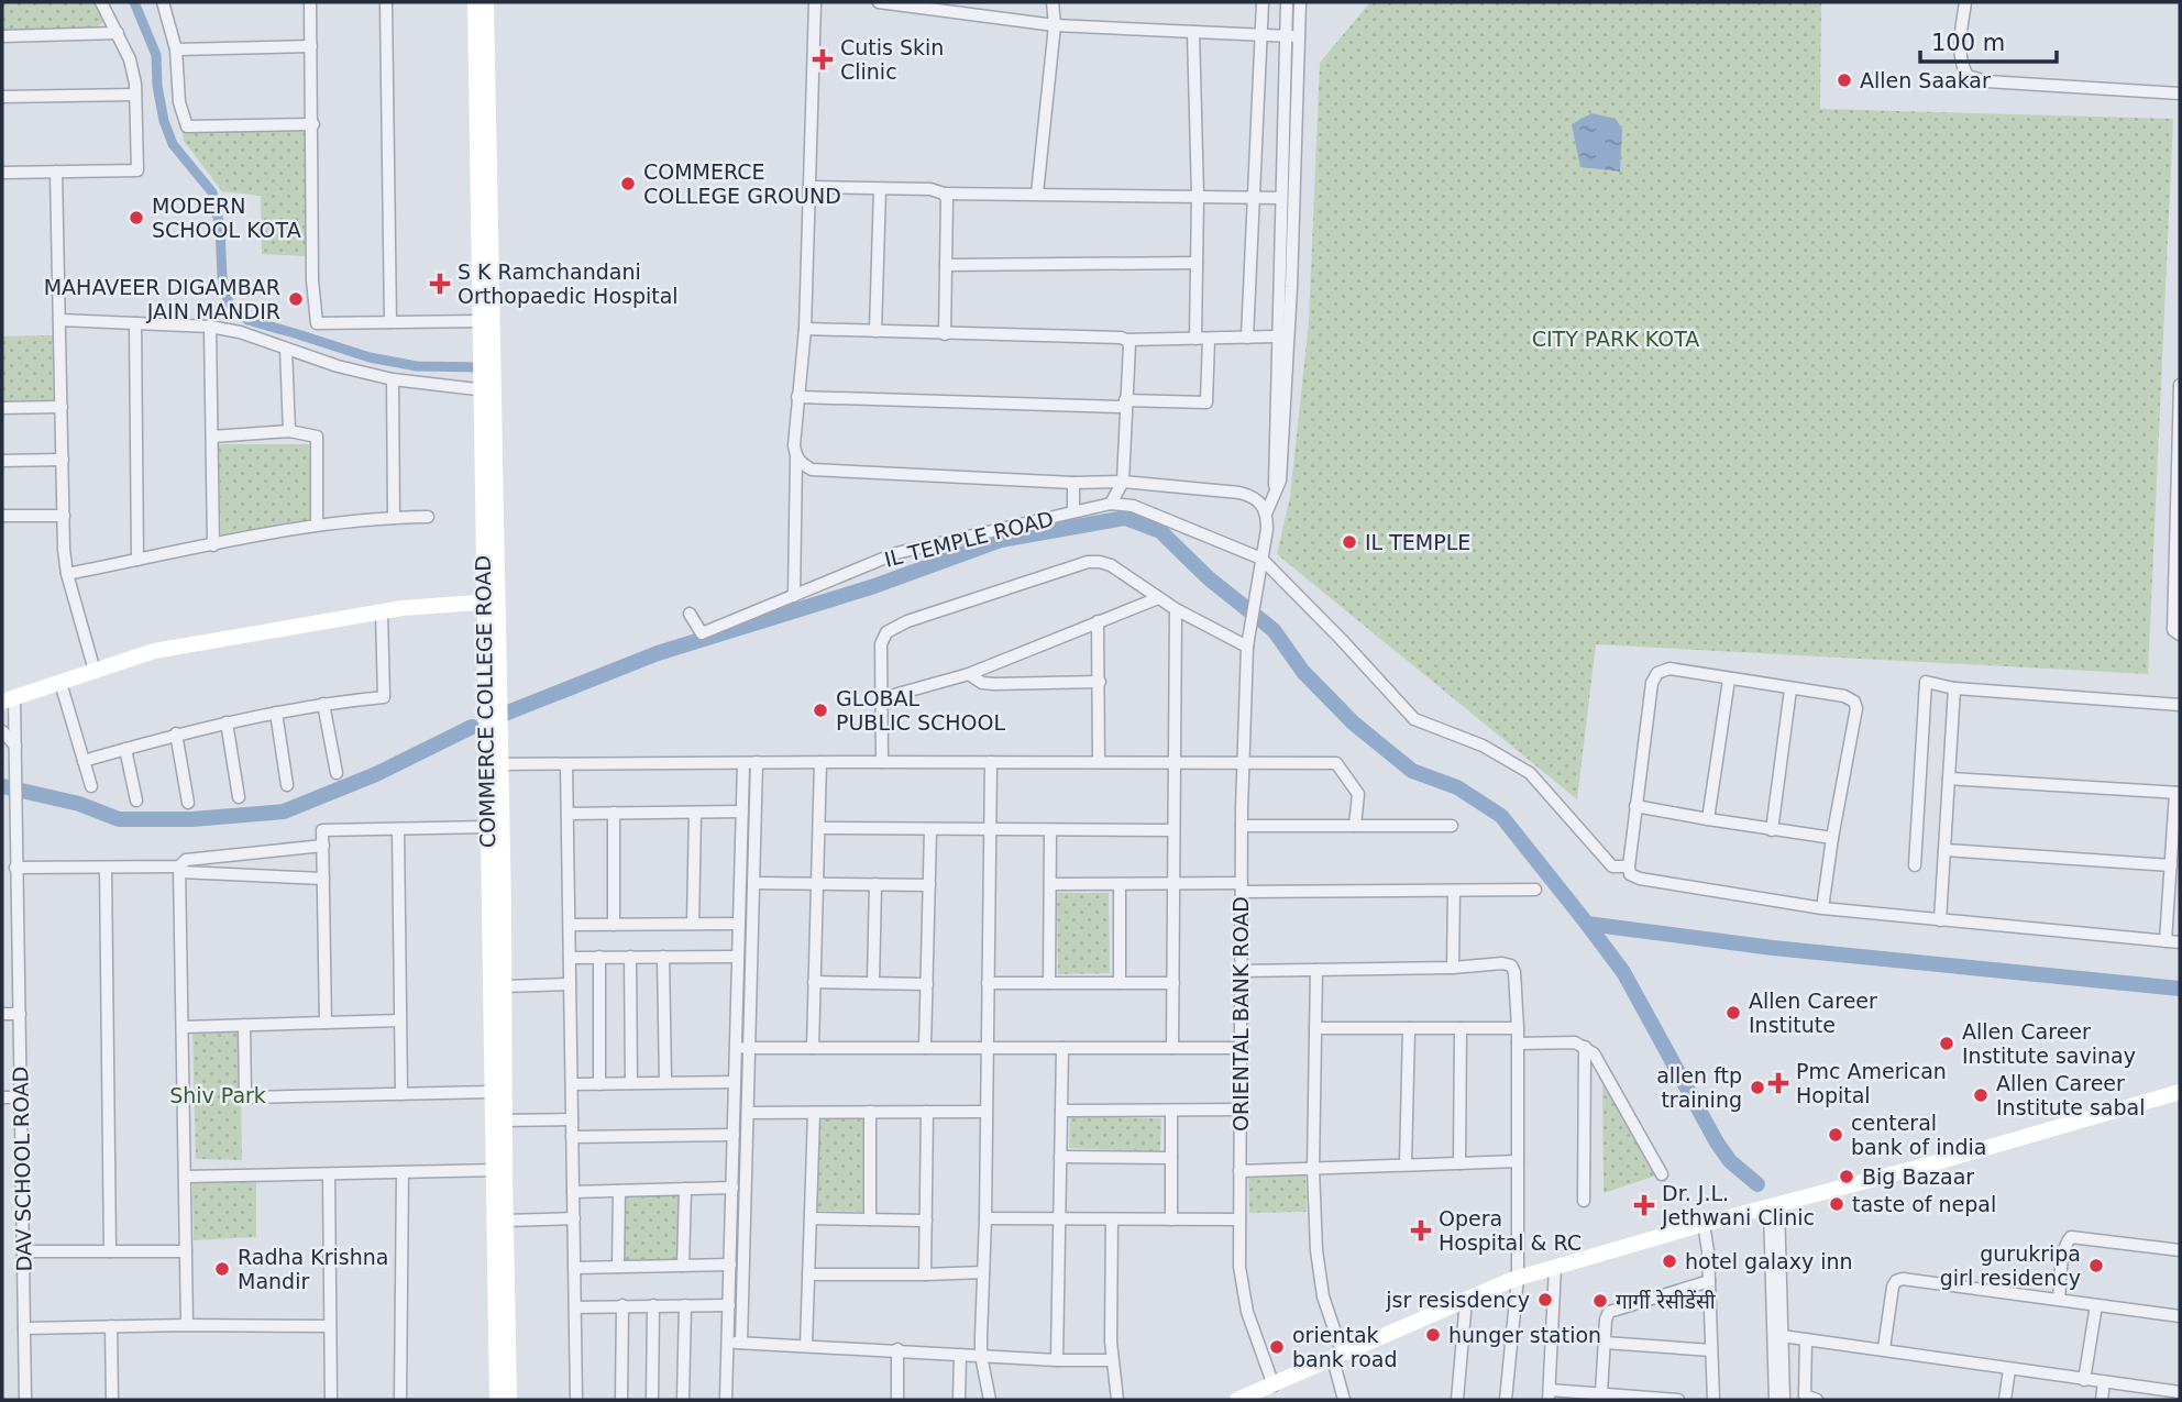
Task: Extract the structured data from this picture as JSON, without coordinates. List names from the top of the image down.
{
  "streets": {
    "street": [
      "IL TEMPLE ROAD",
      "COMMERCE COLLEGE ROAD",
      "ORIENTAL BANK ROAD",
      "DAV SCHOOL ROAD"
    ]
  },
  "crossings": [
    ["IL TEMPLE ROAD", "ORIENTAL BANK ROAD"]
  ],
  "parks": ["CITY PARK KOTA", "Shiv Park"],
  "places": {
    "health": [
      "Cutis Skin Clinic",
      "S K Ramchandani Orthopaedic Hospital",
      "Pmc American Hopital",
      "Dr. J.L. Jethwani Clinic",
      "Opera Hospital & RC"
    ],
    "other": [
      "Allen Saakar",
      "COMMERCE COLLEGE GROUND",
      "MODERN SCHOOL KOTA",
      "MAHAVEER DIGAMBAR JAIN MANDIR",
      "IL TEMPLE",
      "GLOBAL PUBLIC SCHOOL",
      "Allen Career Institute",
      "Allen Career Institute savinay",
      "allen ftp training",
      "Allen Career Institute sabal",
      "centeral bank of india",
      "Big Bazaar",
      "taste of nepal",
      "hotel galaxy inn",
      "gurukripa girl residency",
      "Radha Krishna Mandir",
      "jsr resisdency",
      "गार्गी रेसीडेंसी",
      "hunger station",
      "orientak bank road"
    ]
  },
  "scale_bar": "100 m"
}
